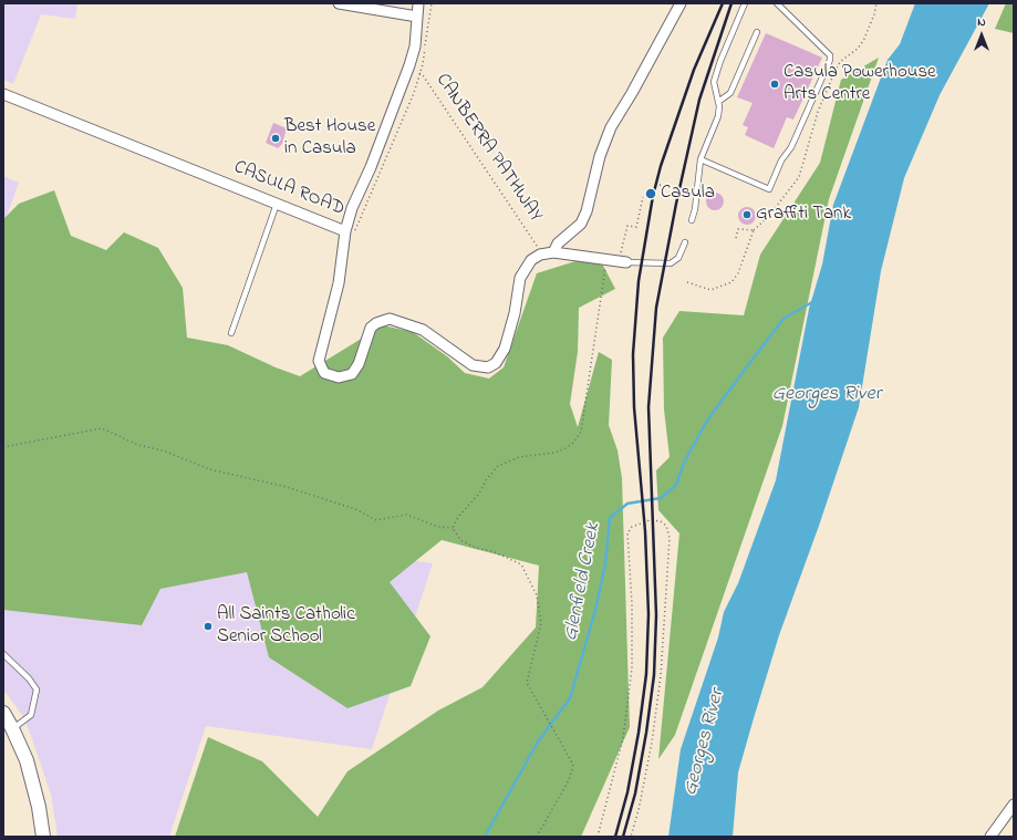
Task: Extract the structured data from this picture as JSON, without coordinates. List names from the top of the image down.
{
  "streets": {
    "street": ["CASULA ROAD"],
    "path": ["CANBERRA PATHWAY"]
  },
  "crossings": [
    ["CANBERRA PATHWAY", "CASULA ROAD"]
  ],
  "water": ["Georges River", "Glenfield Creek"],
  "places": [
    "Casula Powerhouse Arts Centre",
    "Best House in Casula",
    "Casula",
    "Graffiti Tank",
    "All Saints Catholic Senior School"
  ],
  "north": "top"
}
